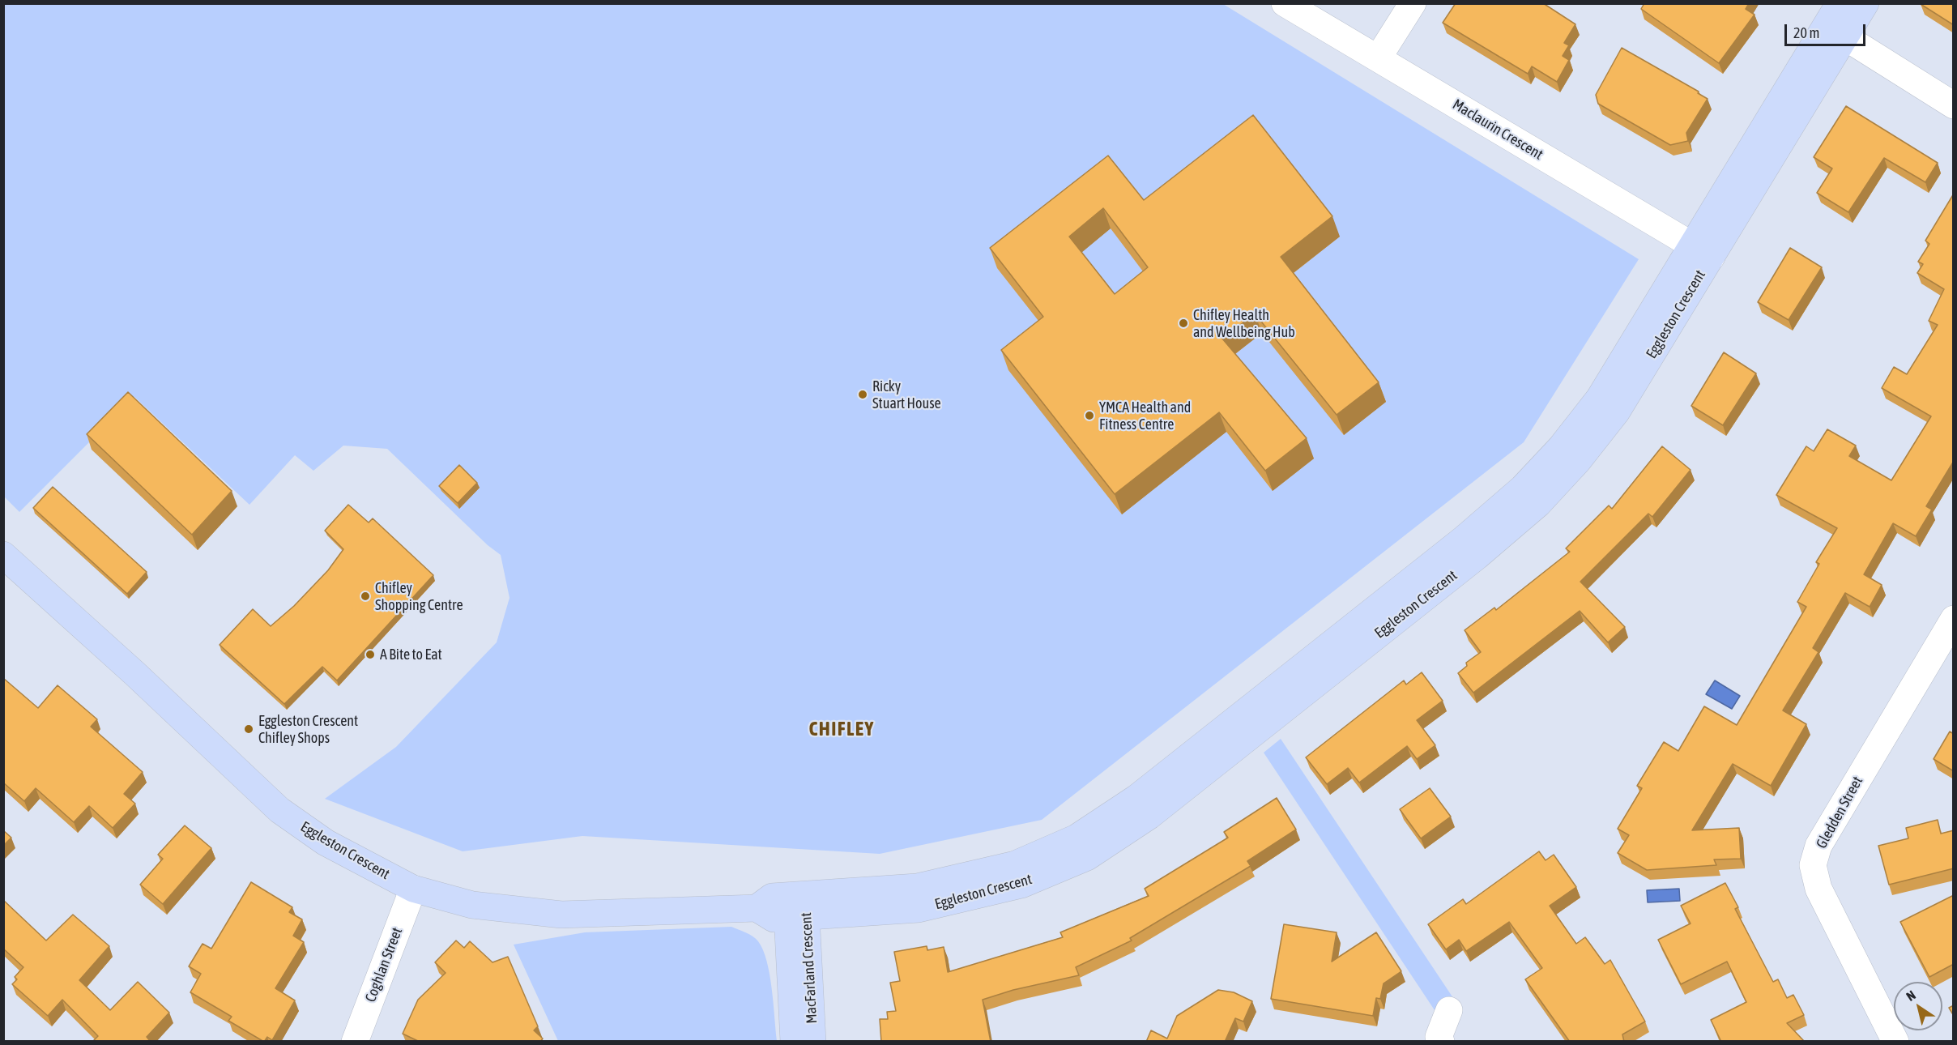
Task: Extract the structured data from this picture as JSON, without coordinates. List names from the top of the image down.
{
  "streets": {
    "street": [
      "Maclaurin Crescent",
      "Eggleston Crescent",
      "Gledden Street",
      "Coghlan Street",
      "MacFarland Crescent"
    ]
  },
  "crossings": [
    ["Maclaurin Crescent", "Eggleston Crescent"],
    ["Eggleston Crescent", "Coghlan Street"],
    ["Eggleston Crescent", "MacFarland Crescent"]
  ],
  "districts": ["CHIFLEY"],
  "places": [
    "Chifley Health and Wellbeing Hub",
    "Ricky Stuart House",
    "YMCA Health and Fitness Centre",
    "Chifley Shopping Centre",
    "A Bite to Eat",
    "Eggleston Crescent Chifley Shops"
  ],
  "scale_bar": "20 m",
  "north": "top left"
}
